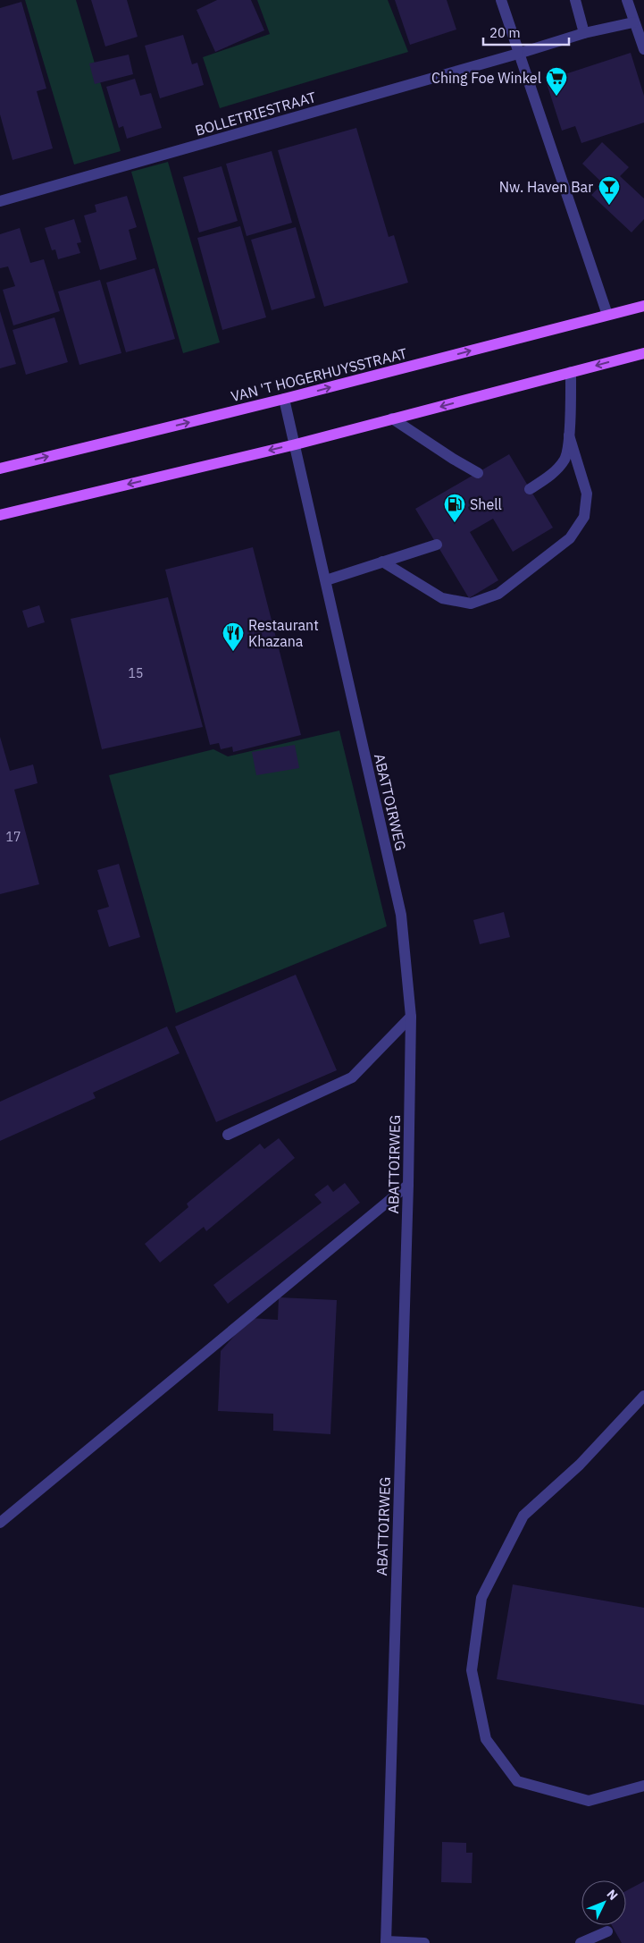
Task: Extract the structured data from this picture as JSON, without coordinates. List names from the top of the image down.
{
  "streets": {
    "main road": ["VAN 'T HOGERHUYSSTRAAT"],
    "street": ["BOLLETRIESTRAAT", "ABATTOIRWEG"]
  },
  "crossings": [
    ["VAN 'T HOGERHUYSSTRAAT", "ABATTOIRWEG"]
  ],
  "places": {
    "supermarket": ["Ching Foe Winkel"],
    "bar": ["Nw. Haven Bar"],
    "fuel station": ["Shell"],
    "restaurant": ["Restaurant Khazana"]
  },
  "house_numbers": ["15", "17"],
  "scale_bar": "20 m",
  "north": "top right"
}
